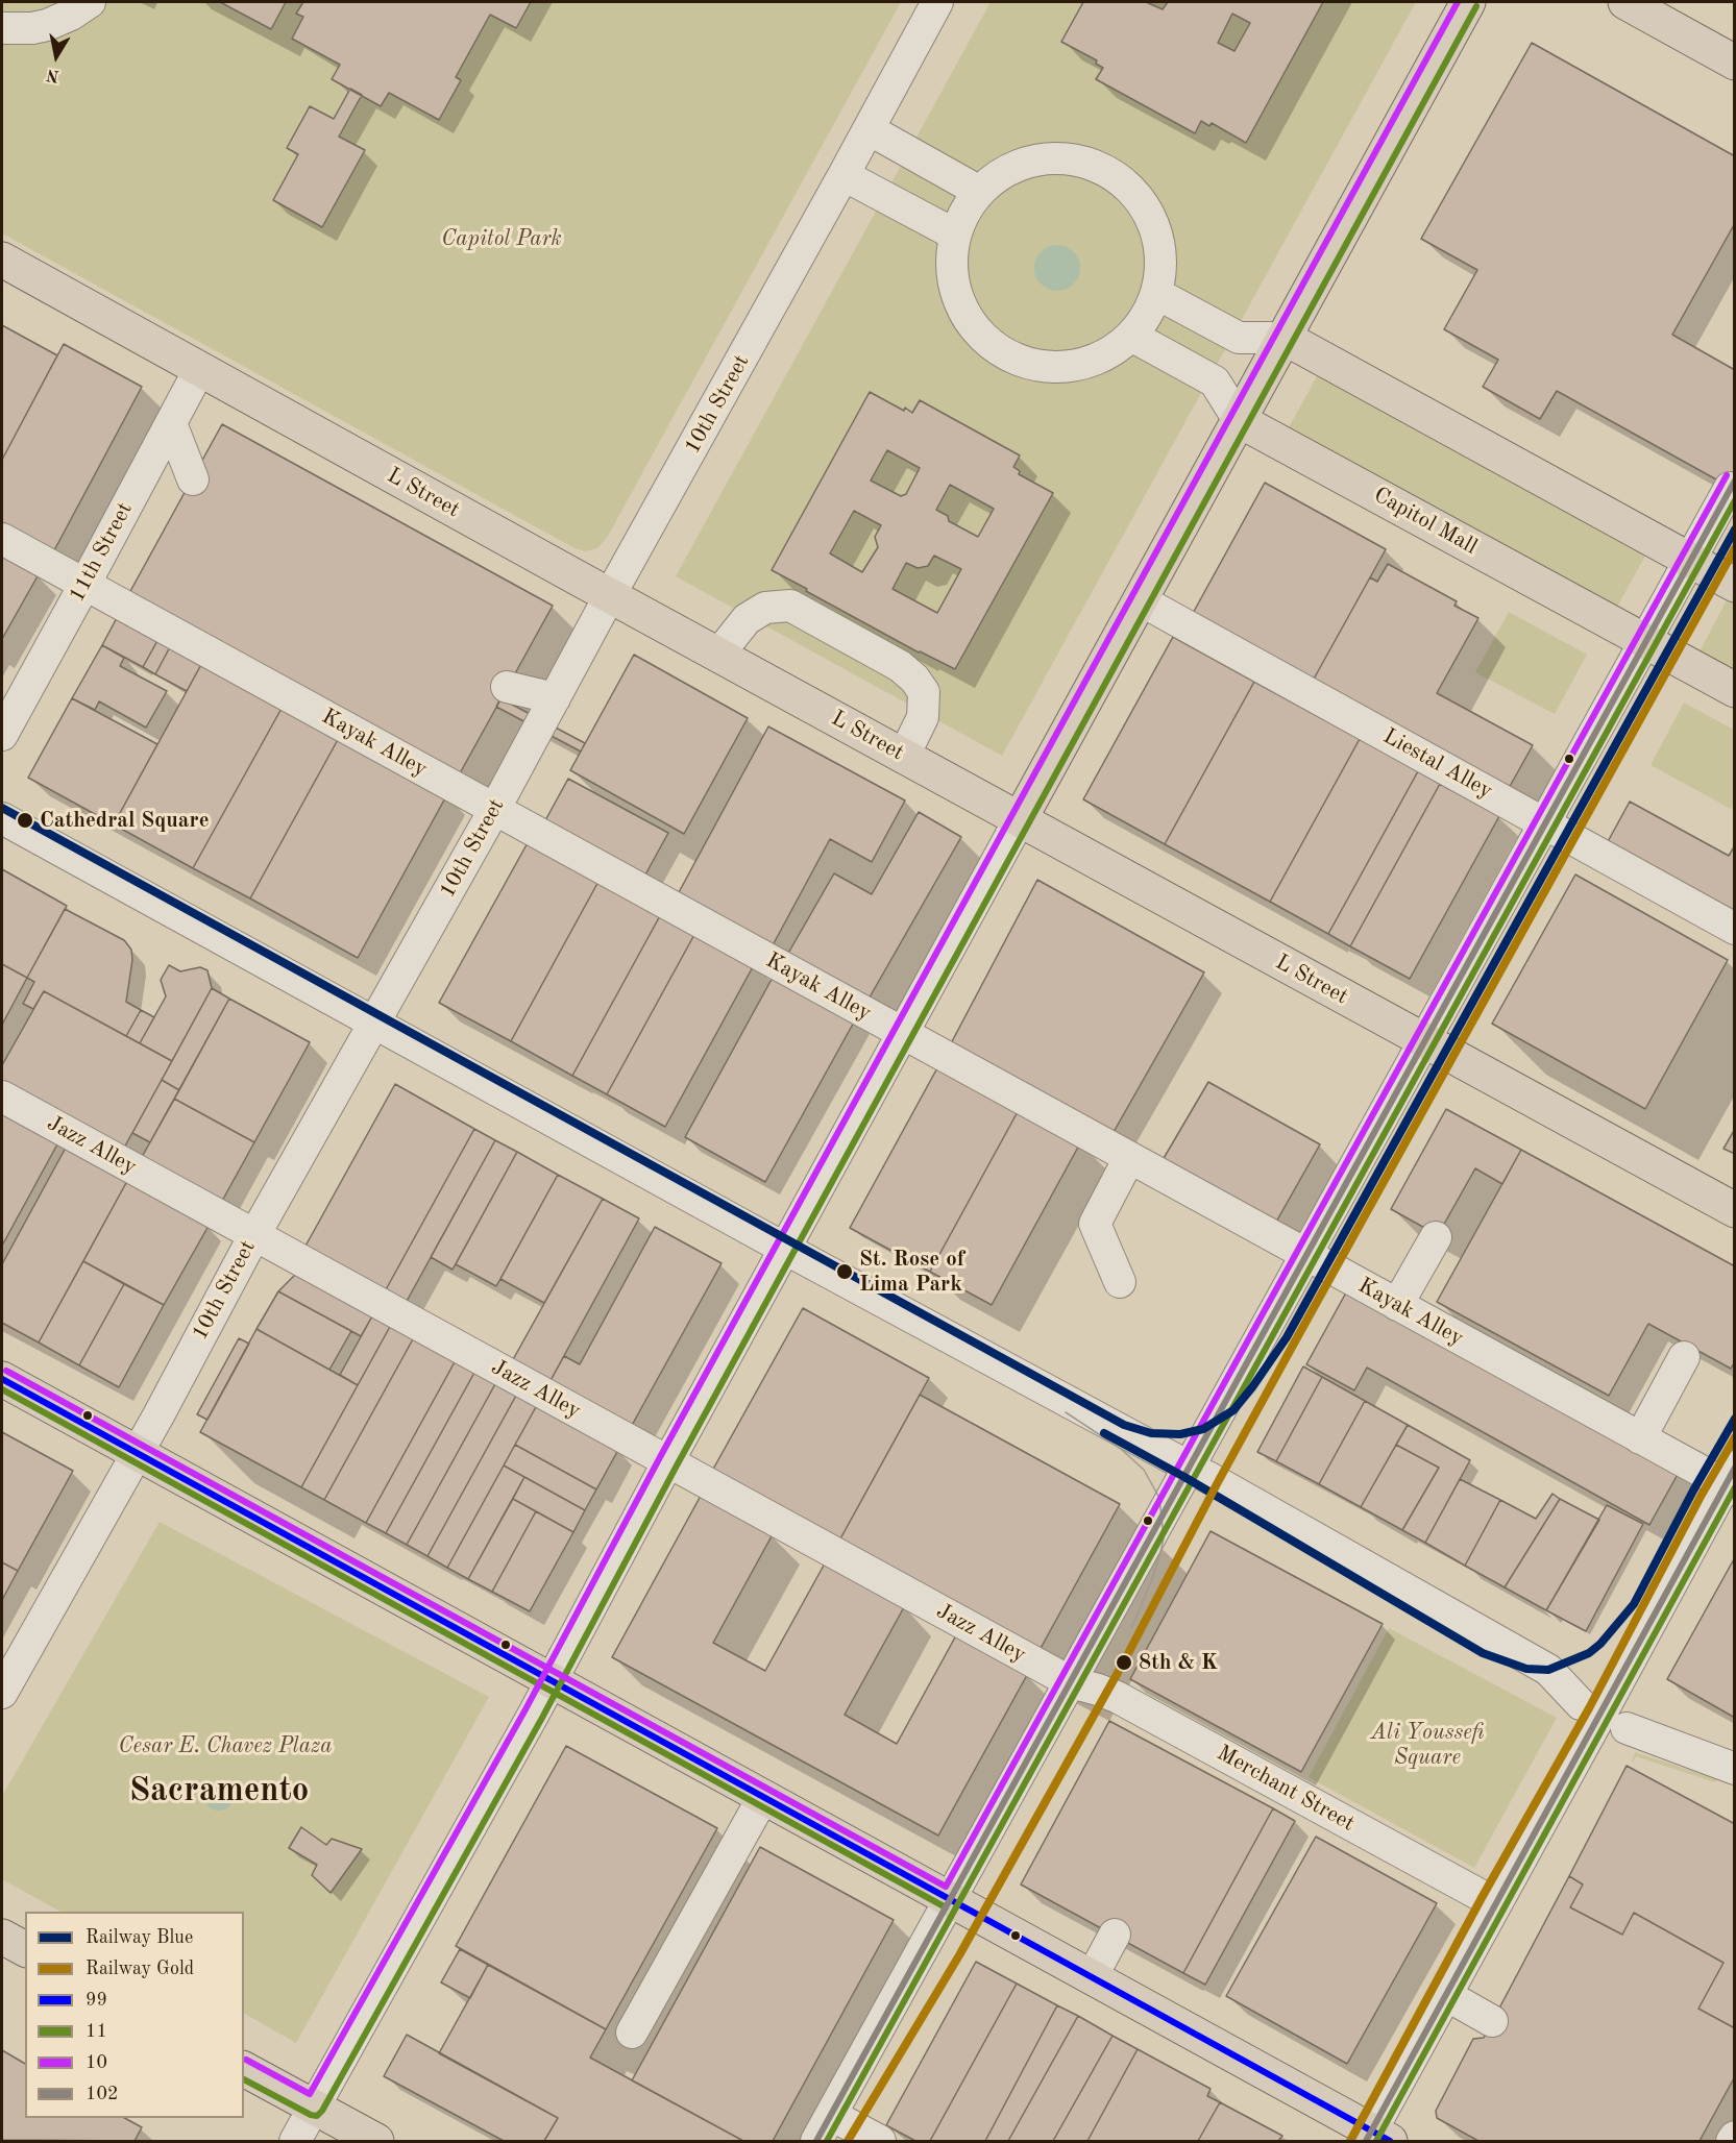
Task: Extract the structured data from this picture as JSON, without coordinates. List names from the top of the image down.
{
  "streets": {
    "main road": ["L Street", "Capitol Mall"],
    "street": [
      "10th Street",
      "11th Street",
      "Kayak Alley",
      "Liestal Alley",
      "Jazz Alley",
      "Merchant Street"
    ]
  },
  "crossings": [
    ["10th Street", "L Street"],
    ["10th Street", "Kayak Alley"],
    ["10th Street", "Jazz Alley"],
    ["L Street", "11th Street"],
    ["11th Street", "Kayak Alley"],
    ["Jazz Alley", "Merchant Street"]
  ],
  "districts": ["Sacramento"],
  "parks": ["Capitol Park", "Ali Youssefi Square", "Cesar E. Chavez Plaza"],
  "places": ["Cathedral Square", "St. Rose of Lima Park", "8th & K"],
  "lines": [
    "transit line 10",
    "transit line 11",
    "transit line 102",
    "rail line Blue",
    "rail line Gold",
    "transit line 99"
  ],
  "legend": [
    "Railway Blue",
    "Railway Gold",
    "99",
    "11",
    "10",
    "102"
  ],
  "north": "bottom"
}
